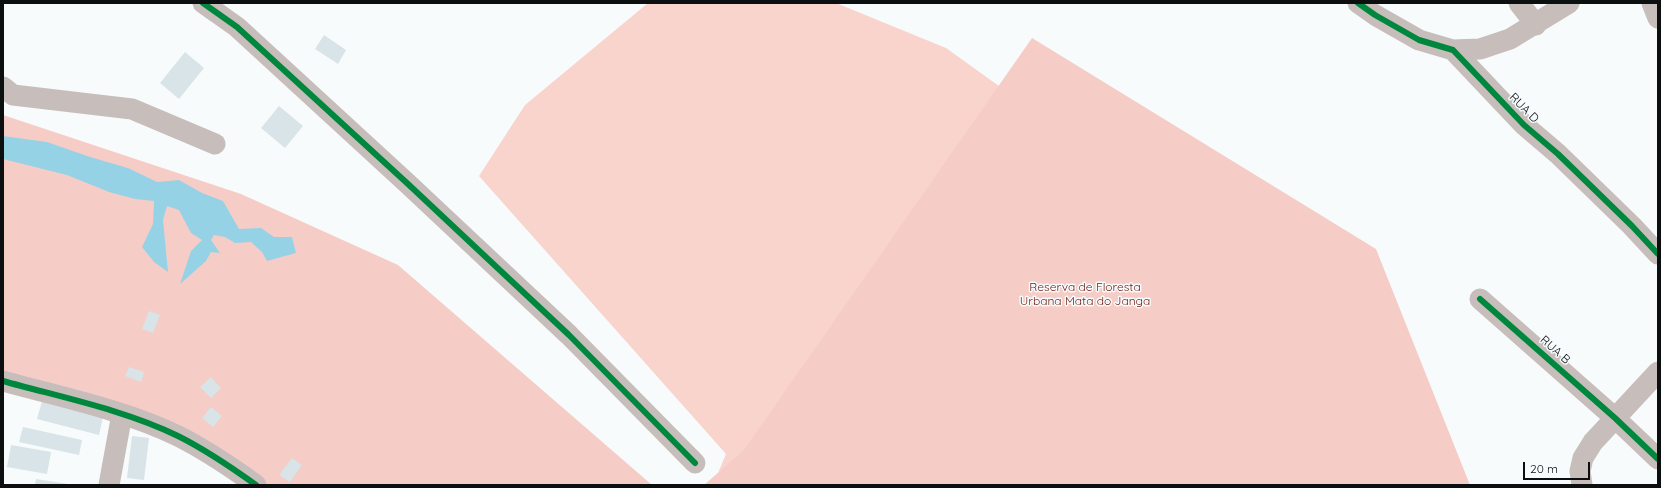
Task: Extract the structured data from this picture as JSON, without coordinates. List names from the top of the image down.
{
  "streets": {
    "street": ["RUA D", "RUA B"]
  },
  "parks": ["Reserva de Floresta Urbana Mata do Janga"],
  "scale_bar": "20 m"
}
